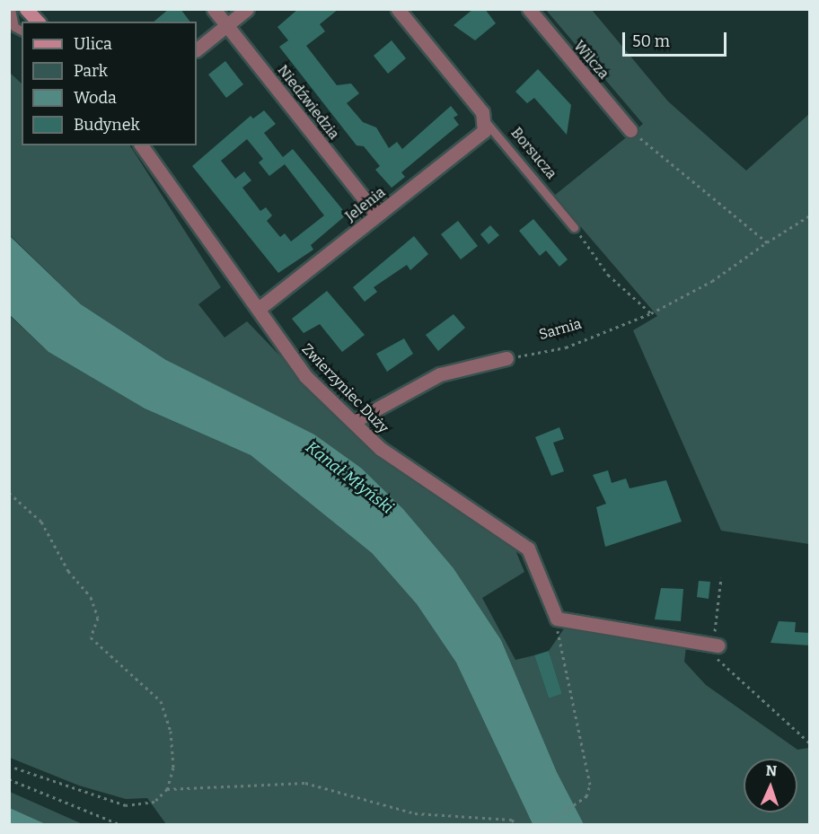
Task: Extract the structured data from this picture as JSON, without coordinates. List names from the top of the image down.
{
  "streets": {
    "street": [
      "Wilcza",
      "Niedźwiedzia",
      "Borsucza",
      "Jelenia",
      "Zwierzyniec Duży"
    ],
    "path": ["Sarnia"]
  },
  "crossings": [
    ["Niedźwiedzia", "Jelenia"],
    ["Borsucza", "Jelenia"],
    ["Jelenia", "Zwierzyniec Duży"]
  ],
  "water": ["Kanał Młyński"],
  "legend": [
    "Ulica",
    "Park",
    "Woda",
    "Budynek"
  ],
  "scale_bar": "50 m",
  "north": "top"
}
